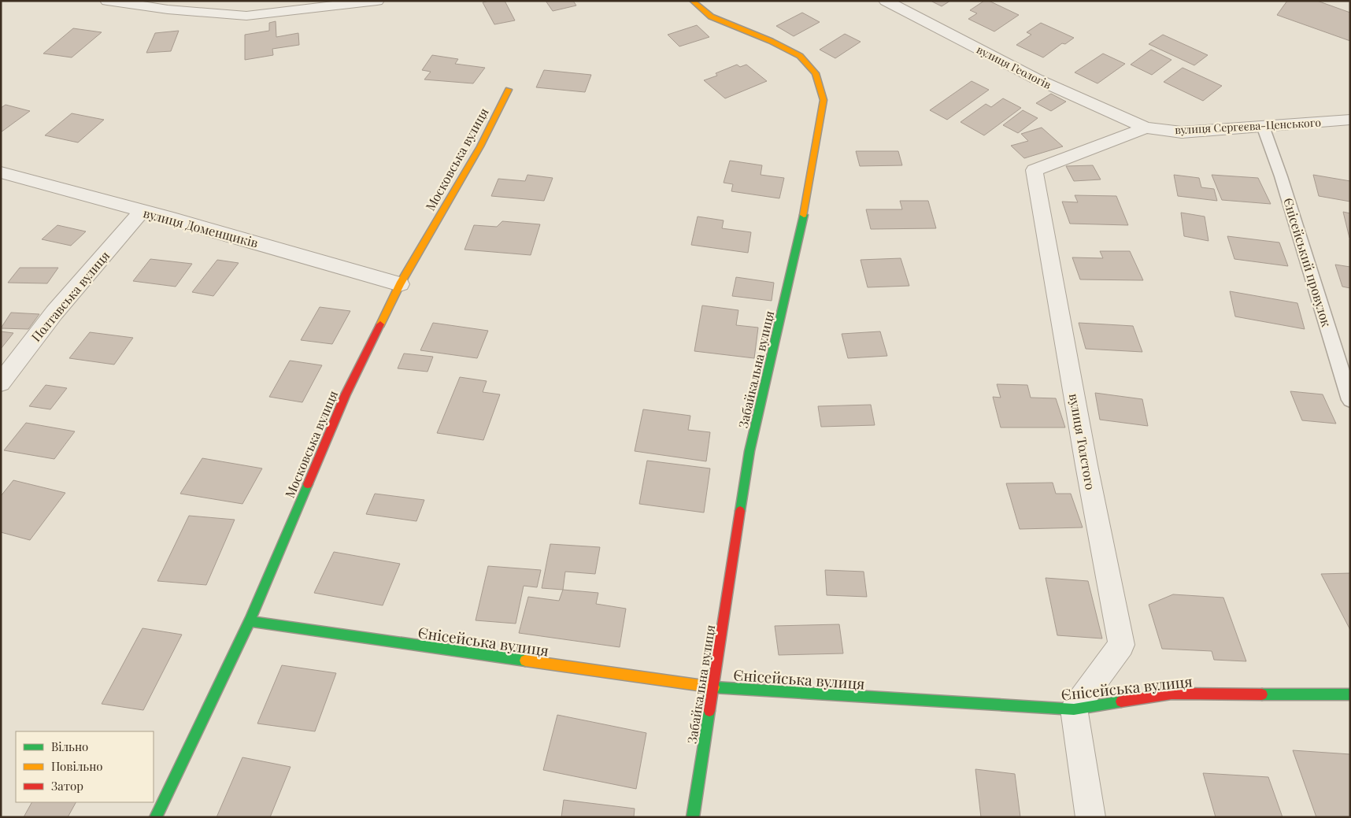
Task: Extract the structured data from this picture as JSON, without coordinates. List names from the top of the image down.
{
  "streets": {
    "street": [
      "вулиця Геологів",
      "вулиця Сергєєва-Ценського",
      "Московська вулиця",
      "вулиця Доменщиків",
      "Полтавська вулиця",
      "Забайкальна вулиця",
      "вулиця Толстого",
      "Єнісейська вулиця"
    ],
    "lane": ["Єнісейський провулок"]
  },
  "crossings": [
    ["вулиця Геологів", "вулиця Сергєєва-Ценського"],
    ["вулиця Геологів", "вулиця Толстого"],
    ["вулиця Сергєєва-Ценського", "Єнісейський провулок"],
    ["вулиця Сергєєва-Ценського", "вулиця Толстого"],
    ["Московська вулиця", "вулиця Доменщиків"],
    ["Московська вулиця", "Єнісейська вулиця"],
    ["вулиця Доменщиків", "Полтавська вулиця"],
    ["Забайкальна вулиця", "Єнісейська вулиця"],
    ["вулиця Толстого", "Єнісейська вулиця"]
  ],
  "legend": ["Вільно", "Повільно", "Затор"]
}
